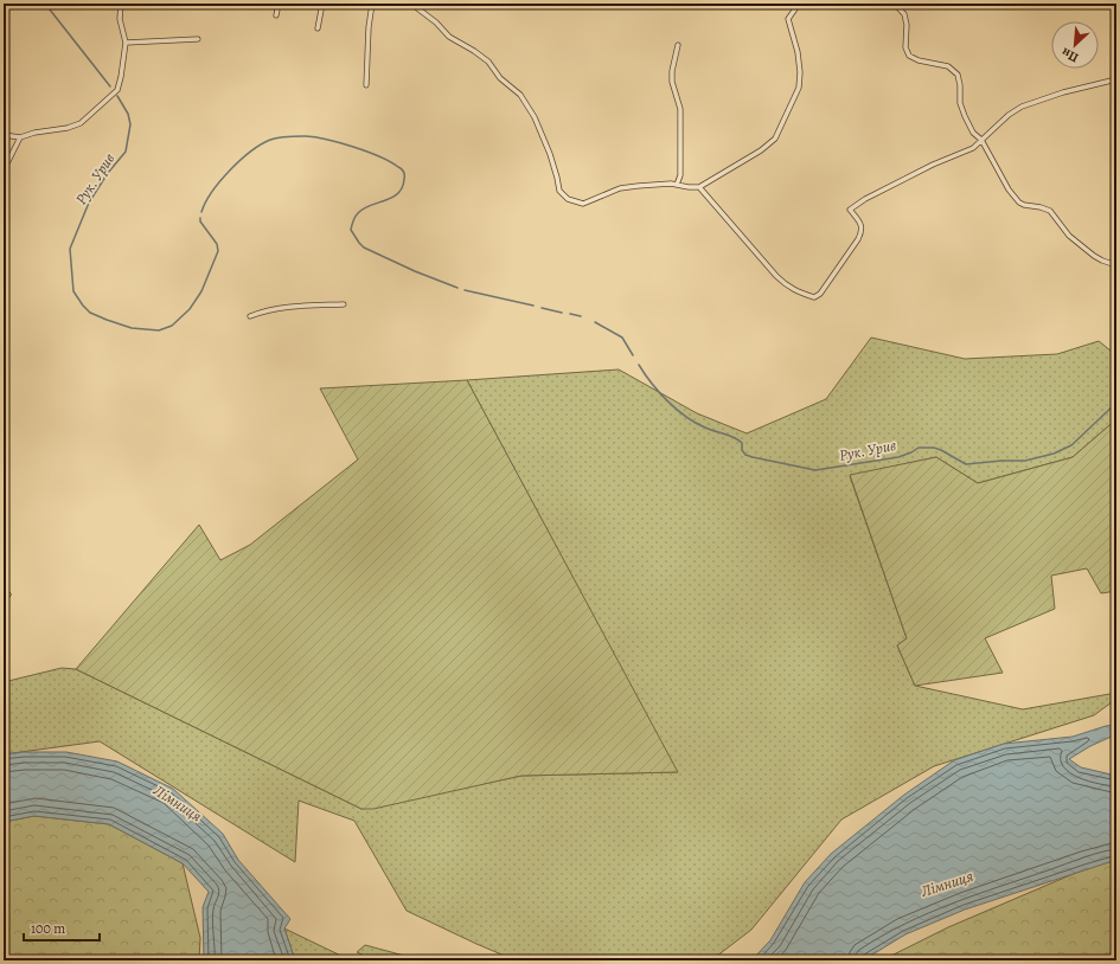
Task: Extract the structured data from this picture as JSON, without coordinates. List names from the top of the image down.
{
  "water": ["Рук. Урив", "Лімниця"],
  "scale_bar": "100 m",
  "north": "bottom left"
}
